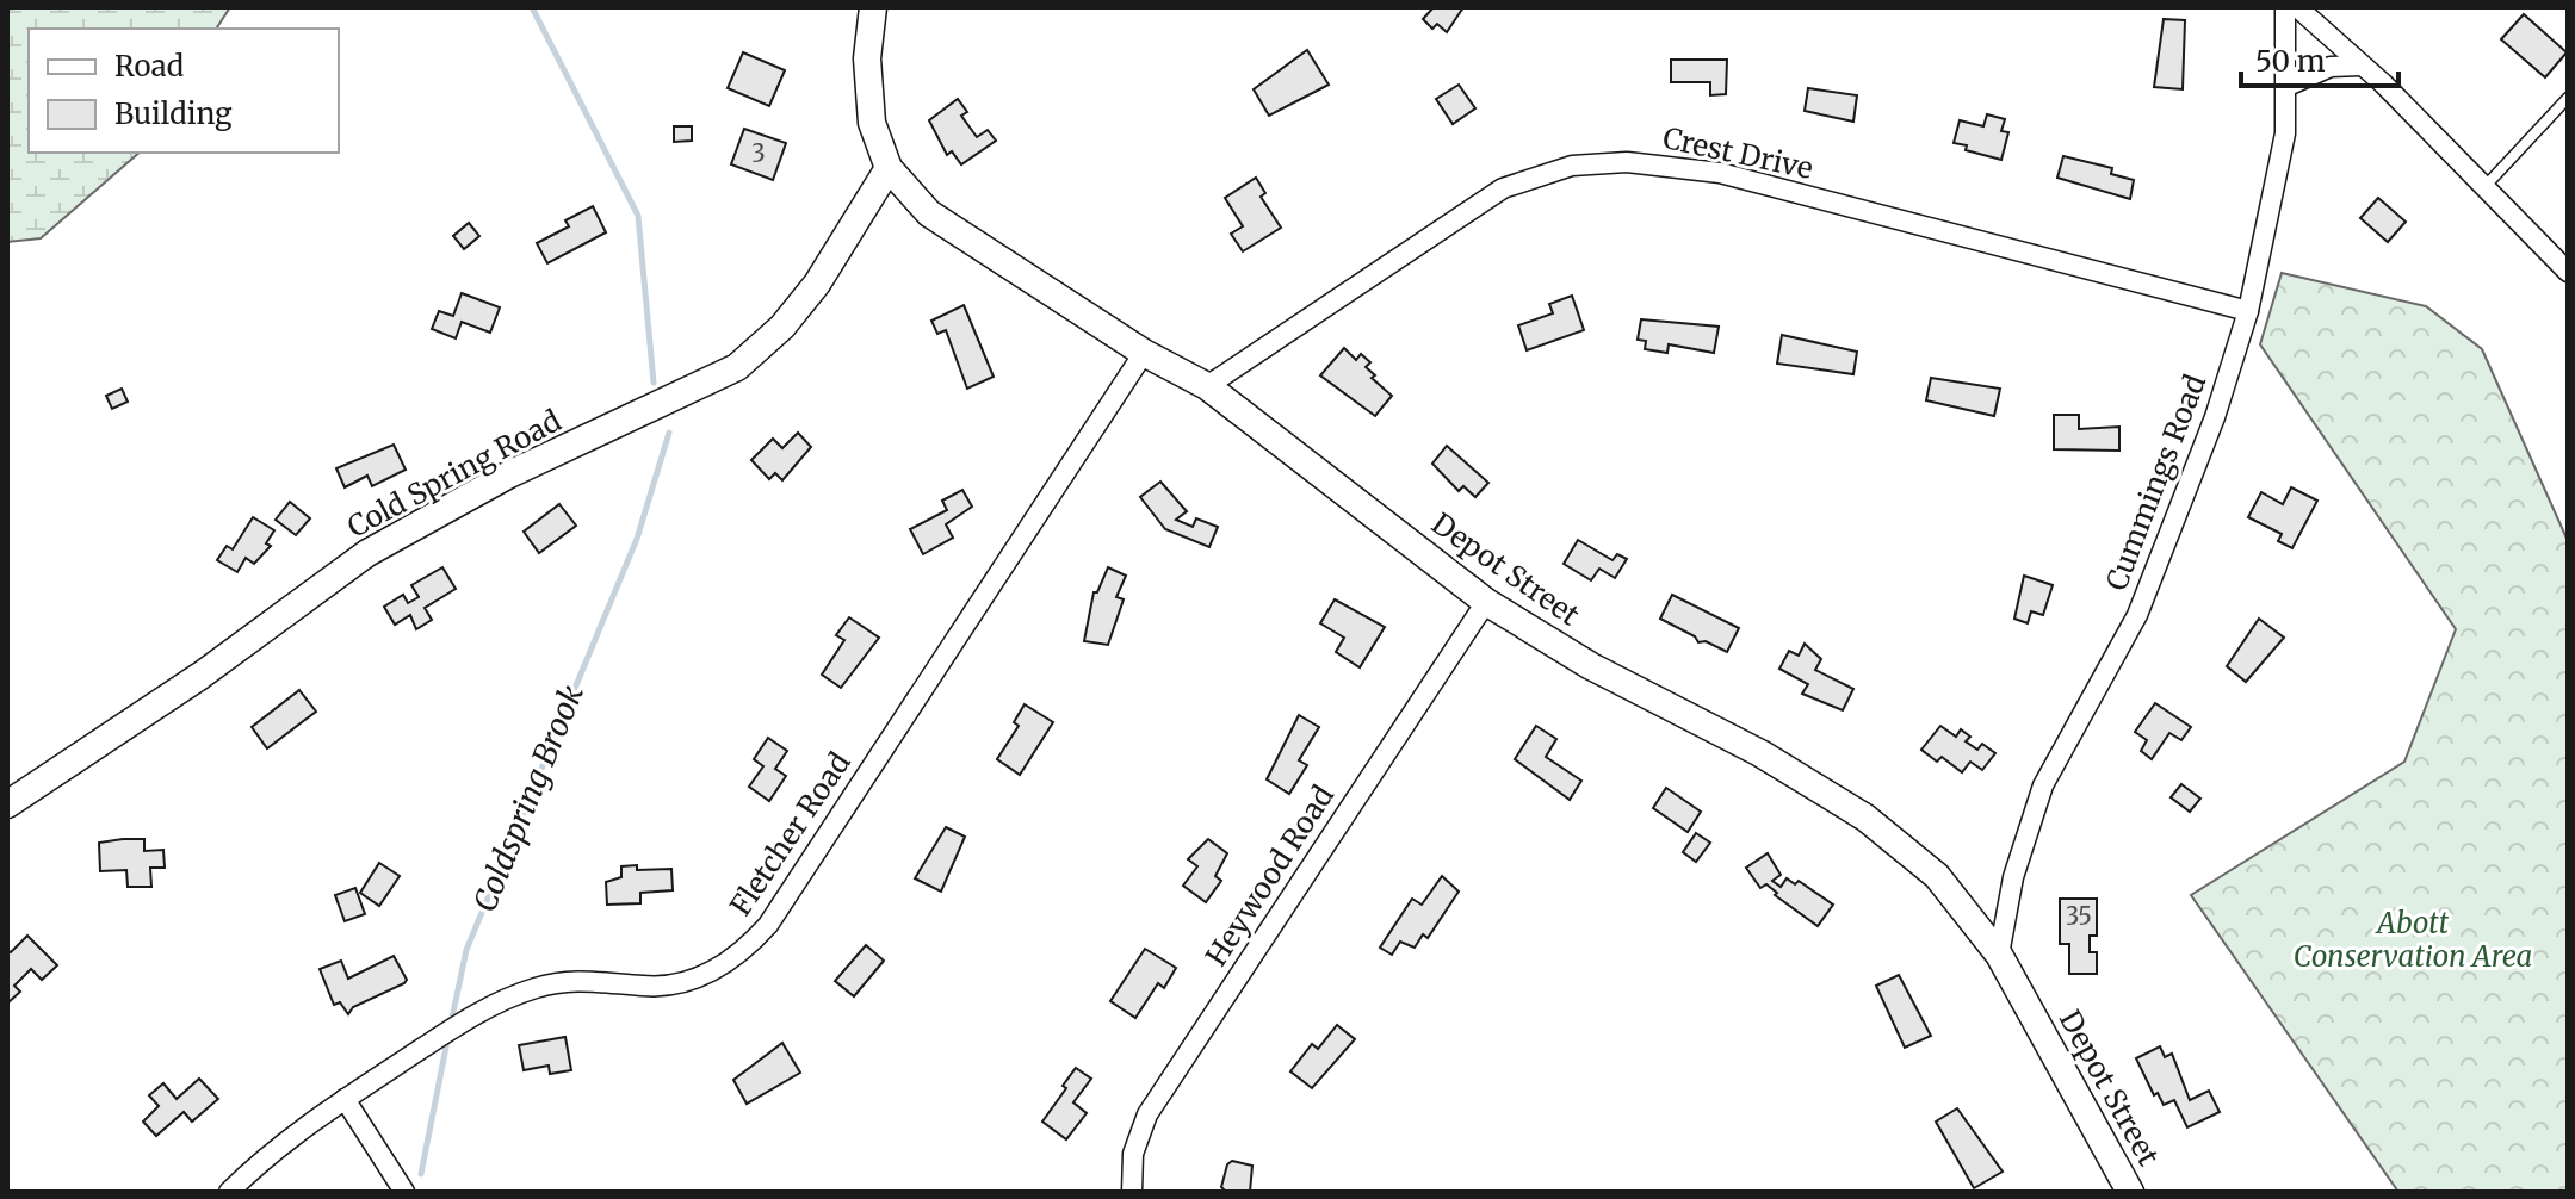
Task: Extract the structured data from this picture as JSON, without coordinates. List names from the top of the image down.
{
  "streets": {
    "main road": ["Cold Spring Road", "Depot Street"],
    "street": [
      "Crest Drive",
      "Cummings Road",
      "Fletcher Road",
      "Heywood Road"
    ]
  },
  "crossings": [
    ["Crest Drive", "Cummings Road"],
    ["Crest Drive", "Depot Street"],
    ["Cold Spring Road", "Depot Street"],
    ["Cummings Road", "Depot Street"],
    ["Depot Street", "Fletcher Road"],
    ["Depot Street", "Heywood Road"]
  ],
  "water": ["Coldspring Brook"],
  "parks": ["Abott Conservation Area"],
  "house_numbers": ["3", "35"],
  "legend": ["Road", "Building"],
  "scale_bar": "50 m"
}
